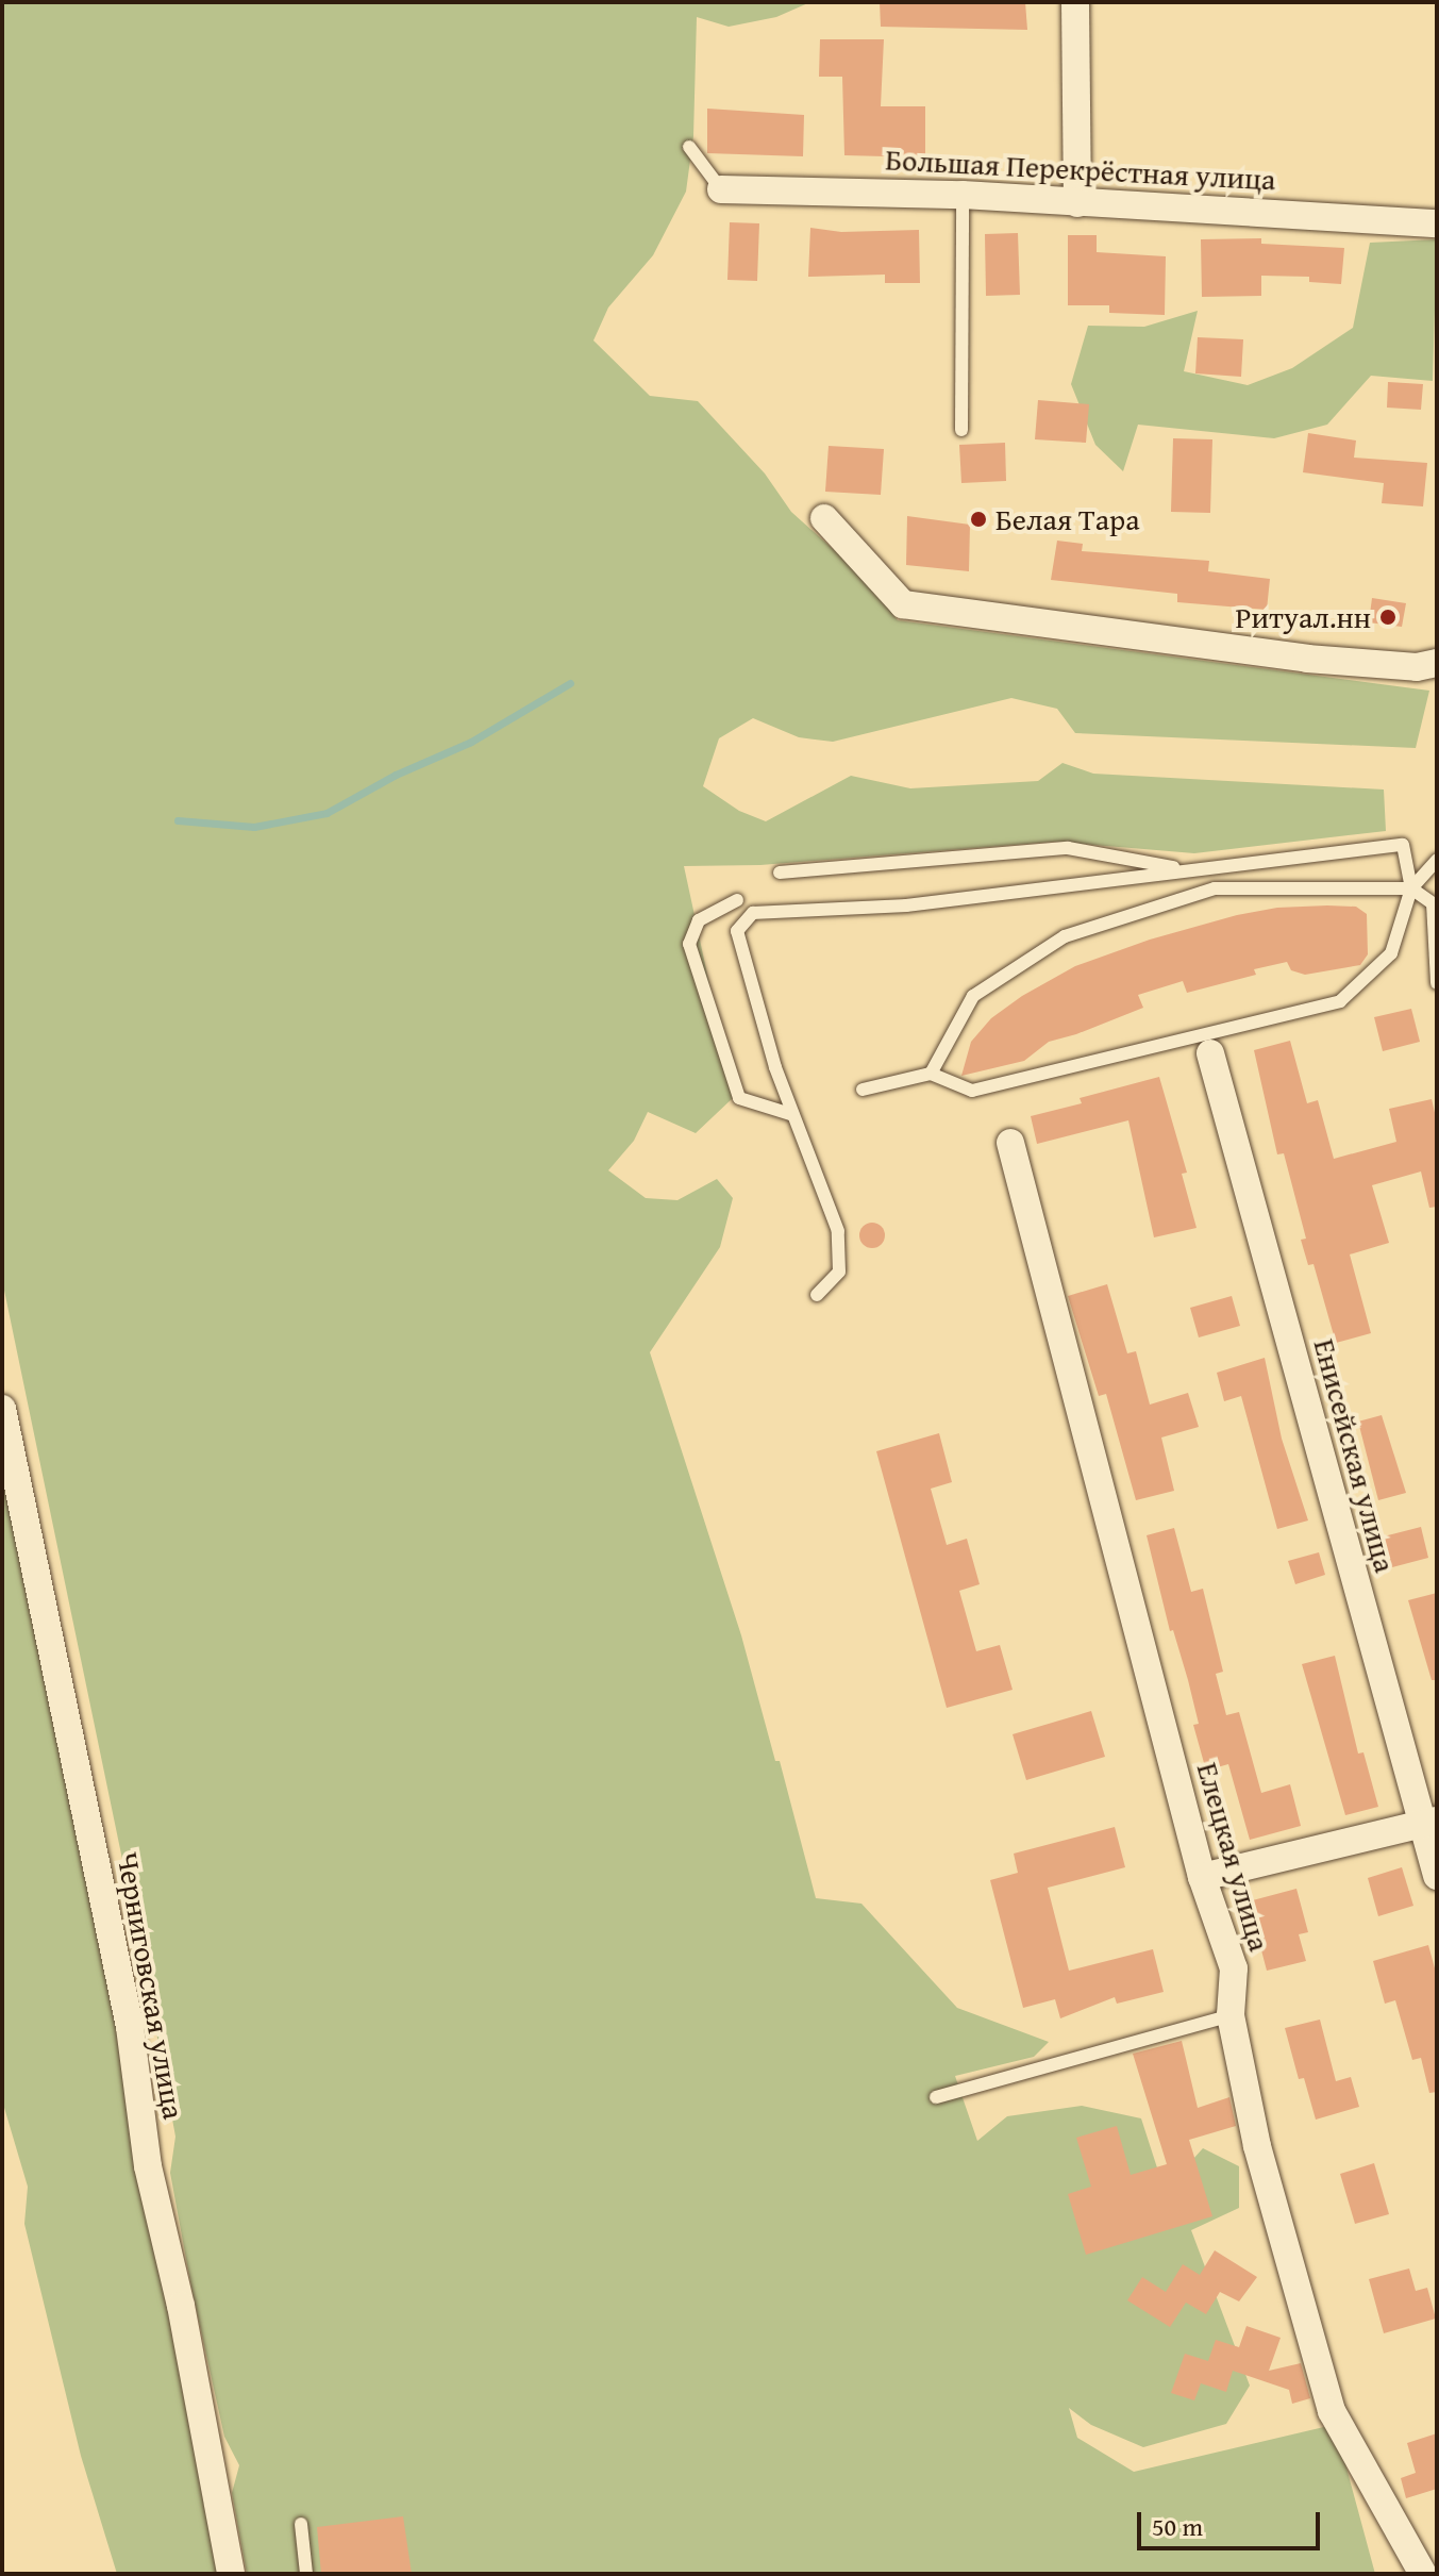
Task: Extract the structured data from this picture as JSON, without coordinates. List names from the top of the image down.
{
  "streets": {
    "street": [
      "Большая Перекрёстная улица",
      "Енисейская улица",
      "Елецкая улица",
      "Черниговская улица"
    ]
  },
  "places": ["Белая Тара", "Ритуал.нн"],
  "scale_bar": "50 m"
}
